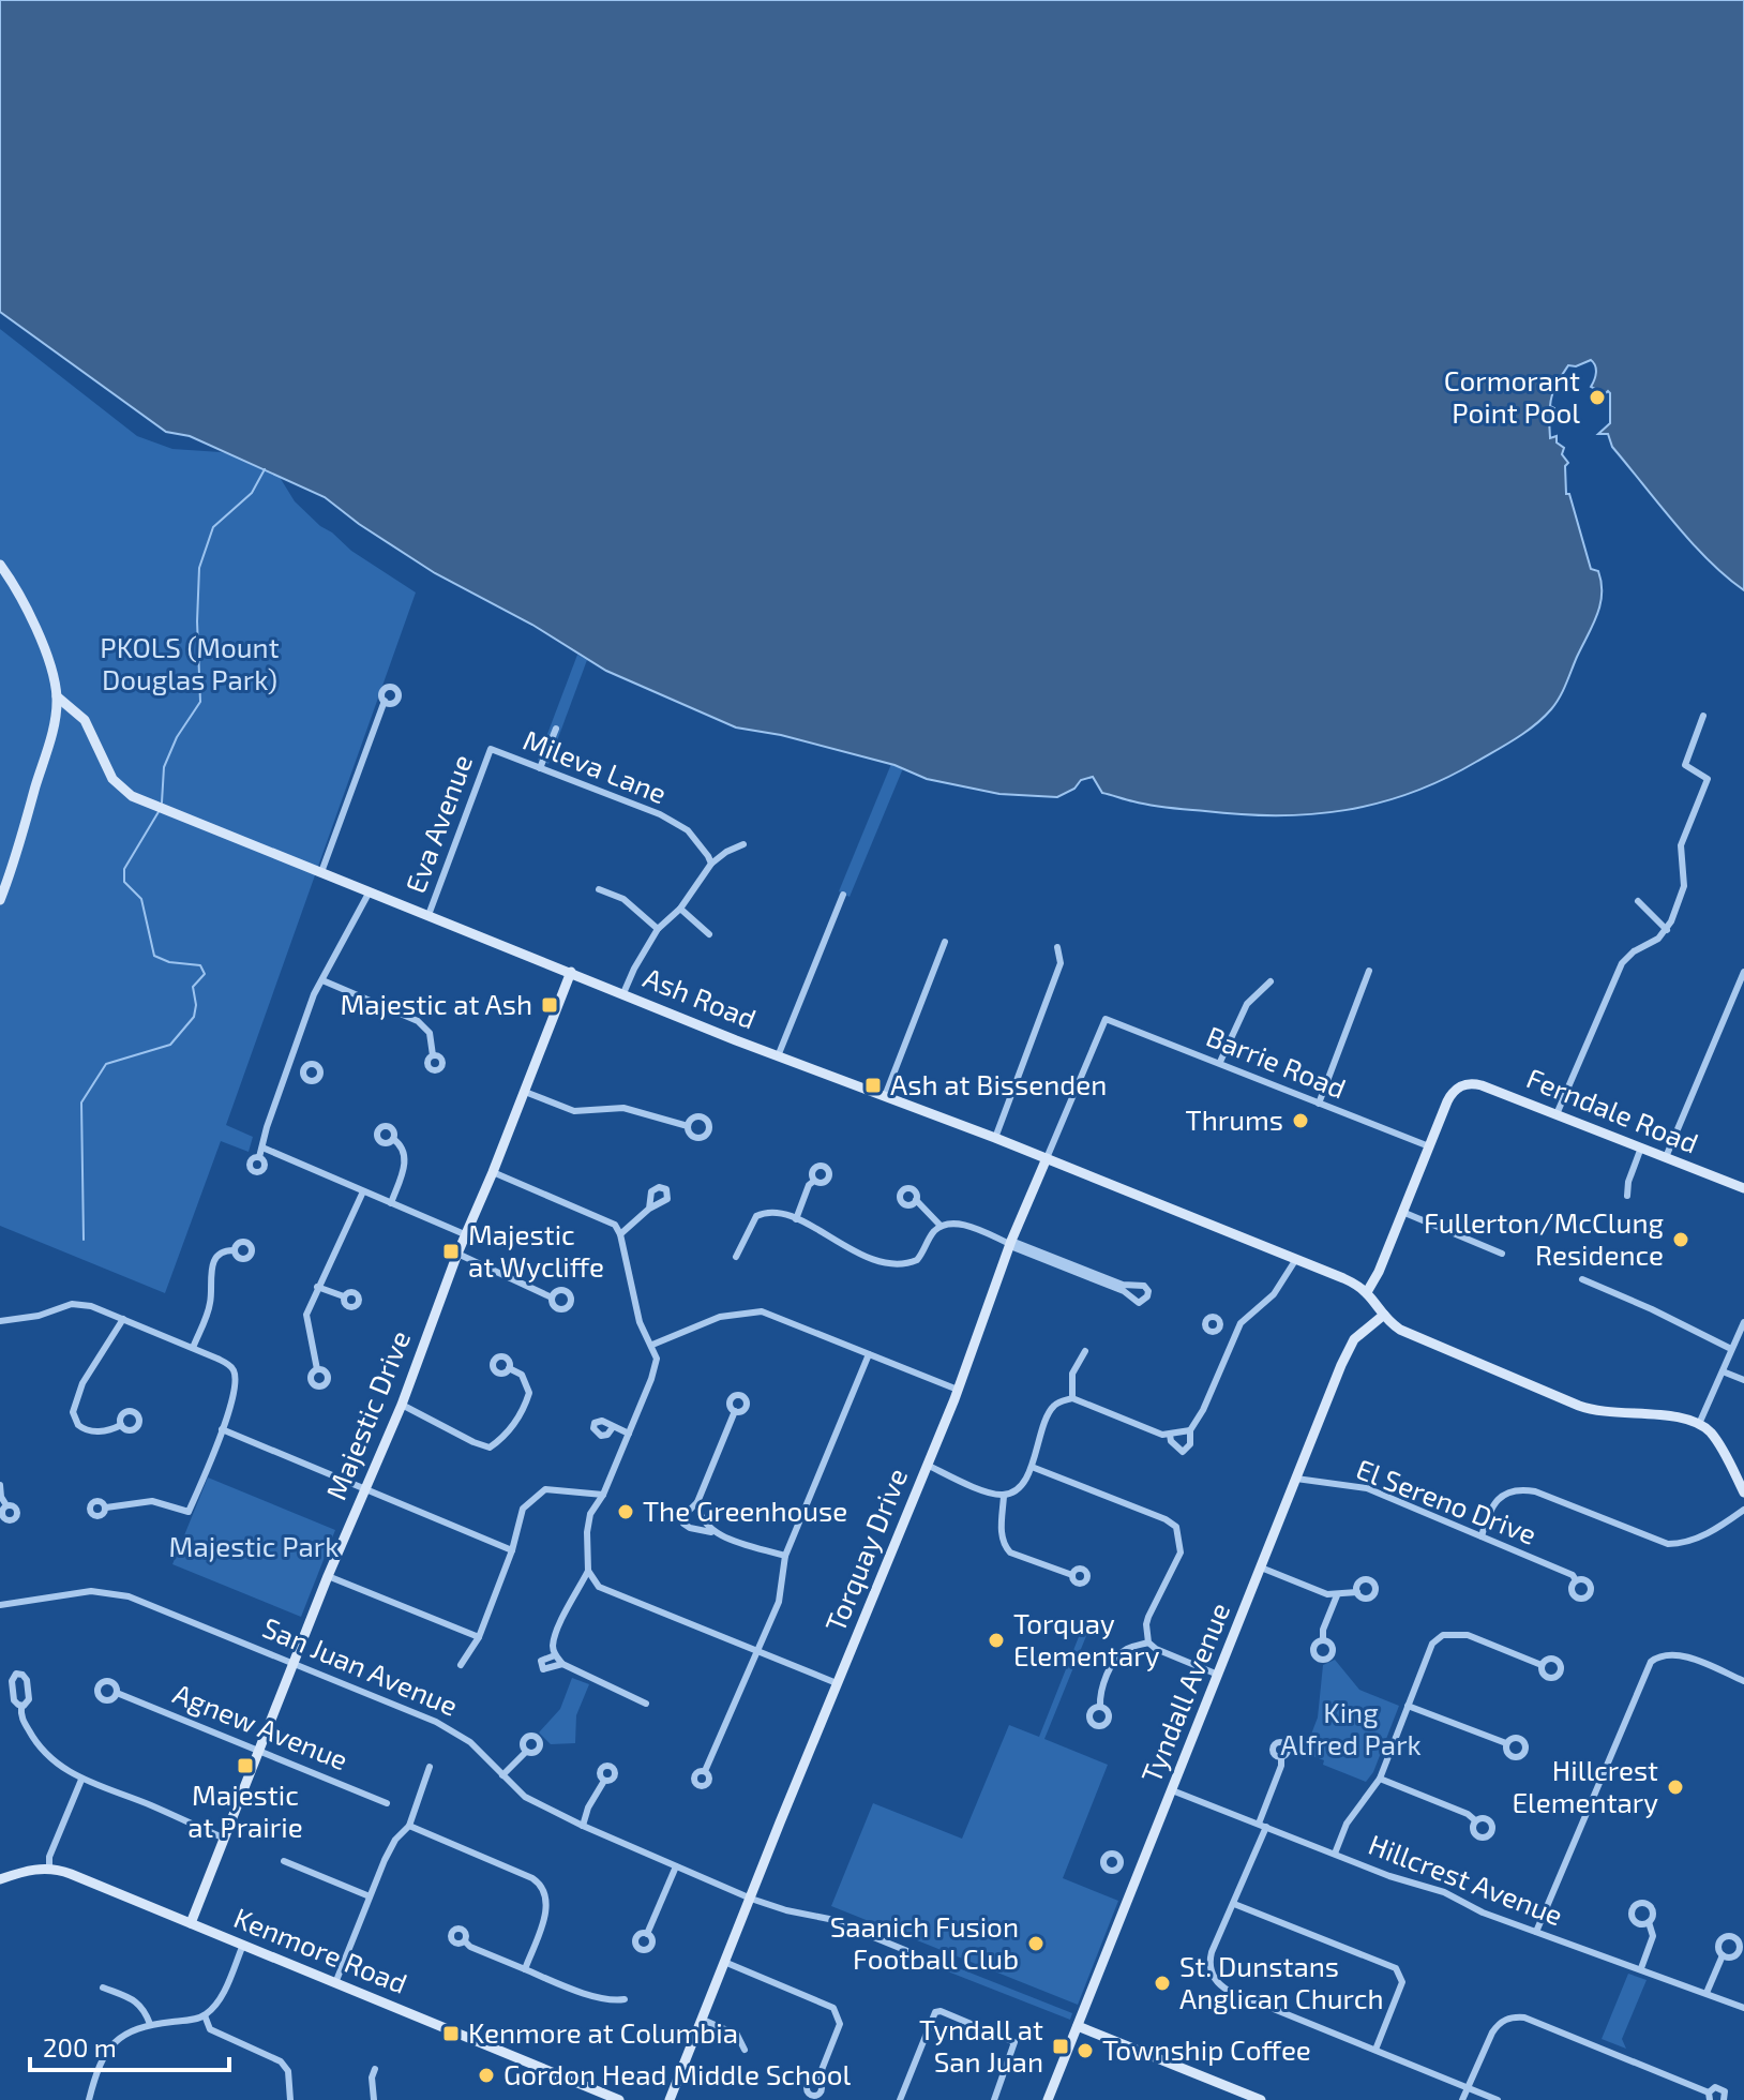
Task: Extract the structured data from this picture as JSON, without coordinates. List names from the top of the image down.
{
  "streets": {
    "street": [
      "Mileva Lane",
      "Eva Avenue",
      "Ash Road",
      "Barrie Road",
      "Ferndale Road",
      "Majestic Drive",
      "El Sereno Drive",
      "Torquay Drive",
      "San Juan Avenue",
      "Tyndall Avenue",
      "Agnew Avenue",
      "Hillcrest Avenue",
      "Kenmore Road"
    ]
  },
  "crossings": [
    ["Mileva Lane", "Eva Avenue"],
    ["Eva Avenue", "Ash Road"],
    ["Ash Road", "Majestic Drive"],
    ["Ash Road", "Torquay Drive"],
    ["Barrie Road", "Ferndale Road"],
    ["Barrie Road", "Torquay Drive"],
    ["Majestic Drive", "San Juan Avenue"],
    ["Majestic Drive", "Agnew Avenue"],
    ["Majestic Drive", "Kenmore Road"],
    ["El Sereno Drive", "Tyndall Avenue"],
    ["Torquay Drive", "San Juan Avenue"],
    ["Tyndall Avenue", "Hillcrest Avenue"]
  ],
  "parks": ["PKOLS (Mount Douglas Park)", "Majestic Park", "King Alfred Park"],
  "places": {
    "other": [
      "Cormorant Point Pool",
      "Thrums",
      "Fullerton/McClung Residence",
      "The Greenhouse",
      "Torquay Elementary",
      "Hillcrest Elementary",
      "Saanich Fusion Football Club",
      "St. Dunstans Anglican Church",
      "Township Coffee",
      "Gordon Head Middle School"
    ],
    "transit": [
      "Majestic at Ash",
      "Ash at Bissenden",
      "Majestic at Wycliffe",
      "Majestic at Prairie",
      "Kenmore at Columbia",
      "Tyndall at San Juan"
    ]
  },
  "scale_bar": "200 m"
}
